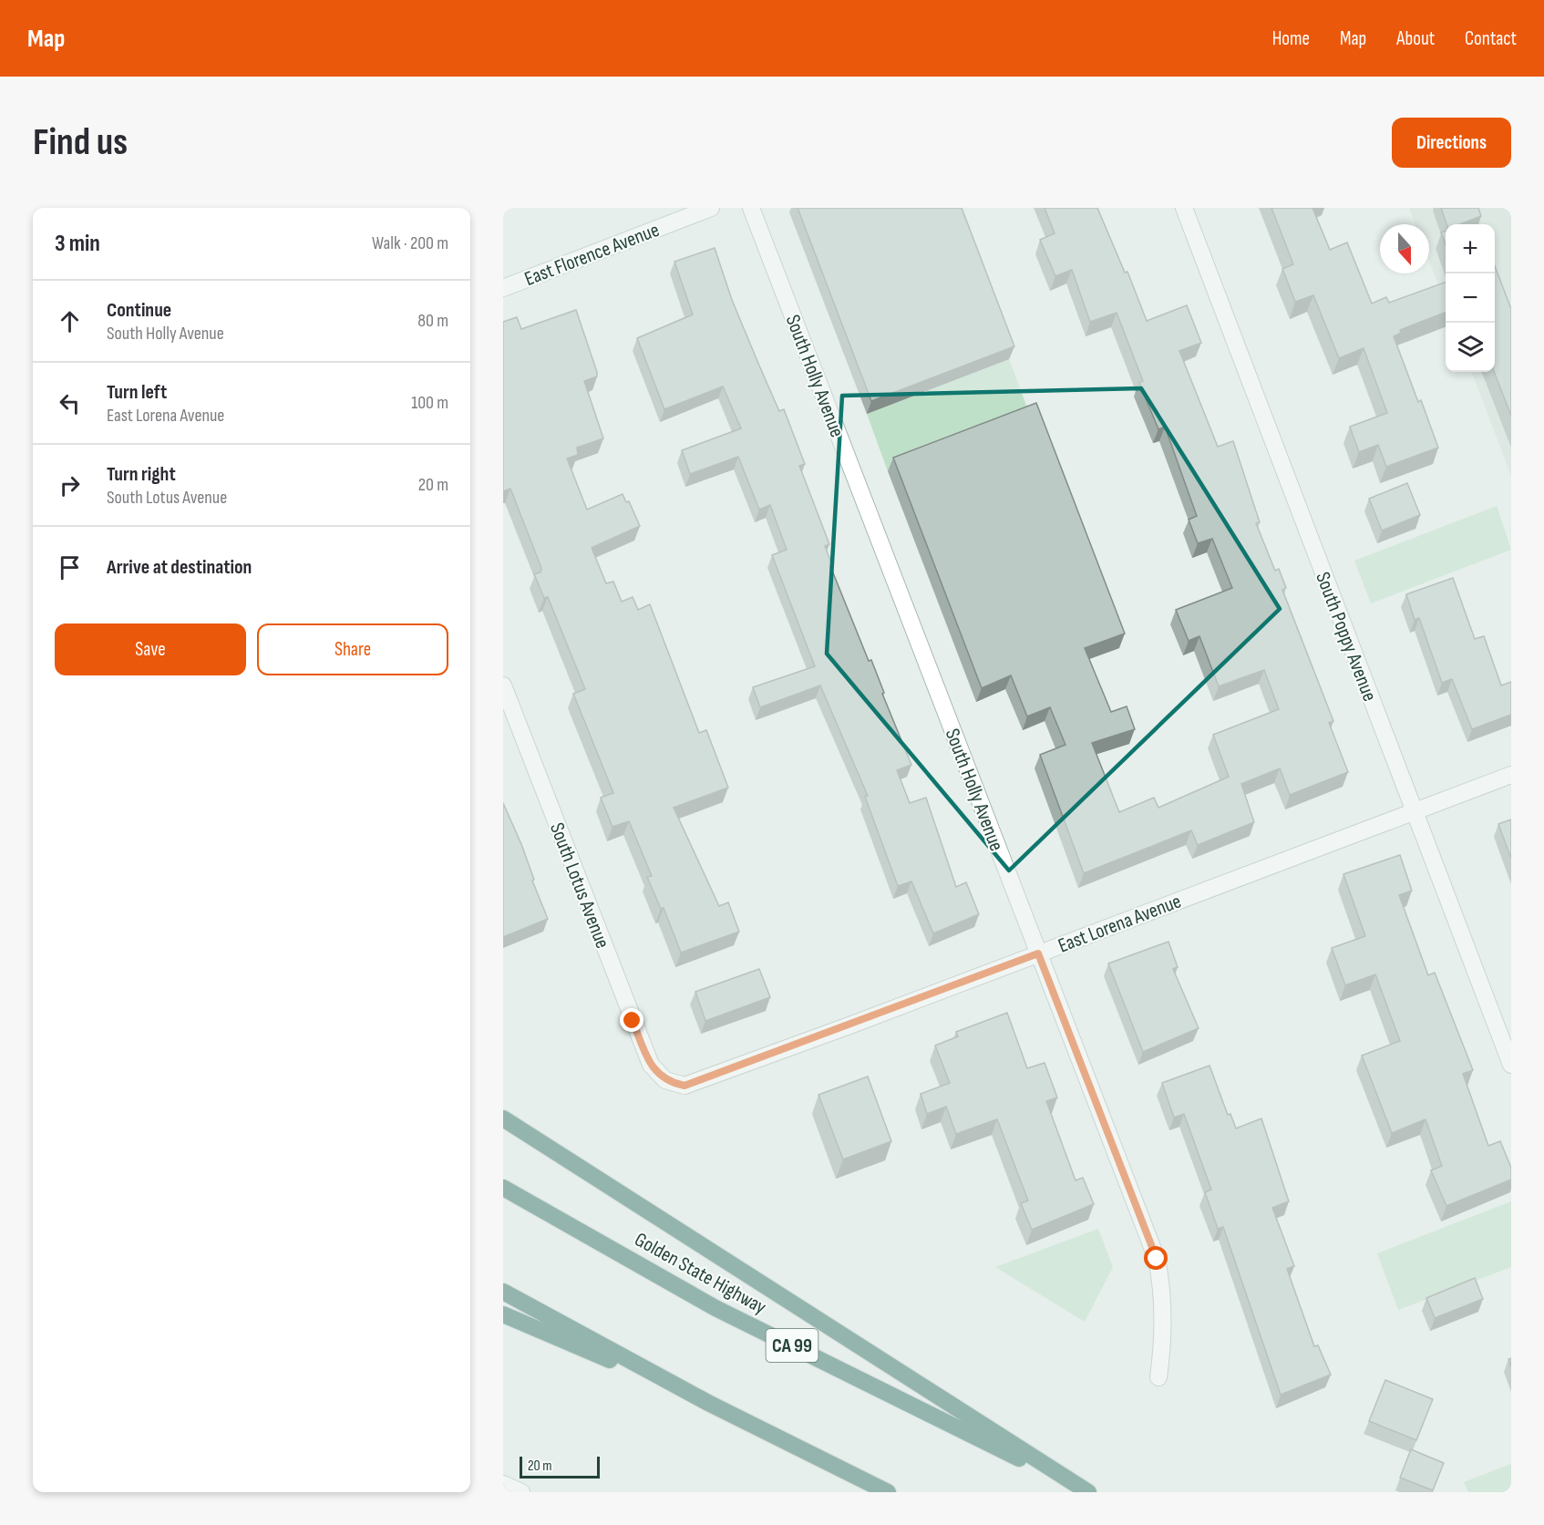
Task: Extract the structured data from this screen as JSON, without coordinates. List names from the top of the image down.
{
  "streets": {
    "highway": ["Golden State Highway", "CA 99"],
    "street": [
      "East Florence Avenue",
      "South Holly Avenue",
      "South Poppy Avenue",
      "South Lotus Avenue",
      "East Lorena Avenue"
    ]
  },
  "crossings": [
    ["South Holly Avenue", "East Lorena Avenue"],
    ["South Poppy Avenue", "East Lorena Avenue"],
    ["South Lotus Avenue", "East Lorena Avenue"]
  ],
  "scale_bar": "20 m",
  "north": "bottom",
  "page": {
    "header": "Map",
    "nav": [
      "Home",
      "Map",
      "About",
      "Contact"
    ],
    "buttons": [
      "Directions",
      ["Save", "Share"]
    ],
    "title": "Find us",
    "heading": ["3 min", "Walk · 200 m"],
    "map_buttons": ["+", "−"],
    "list": [
      ["Continue", "South Holly Avenue", "80 m"],
      ["Turn left", "East Lorena Avenue", "100 m"],
      ["Turn right", "South Lotus Avenue", "20 m"],
      "Arrive at destination"
    ],
    "scale": "20 m"
  }
}
